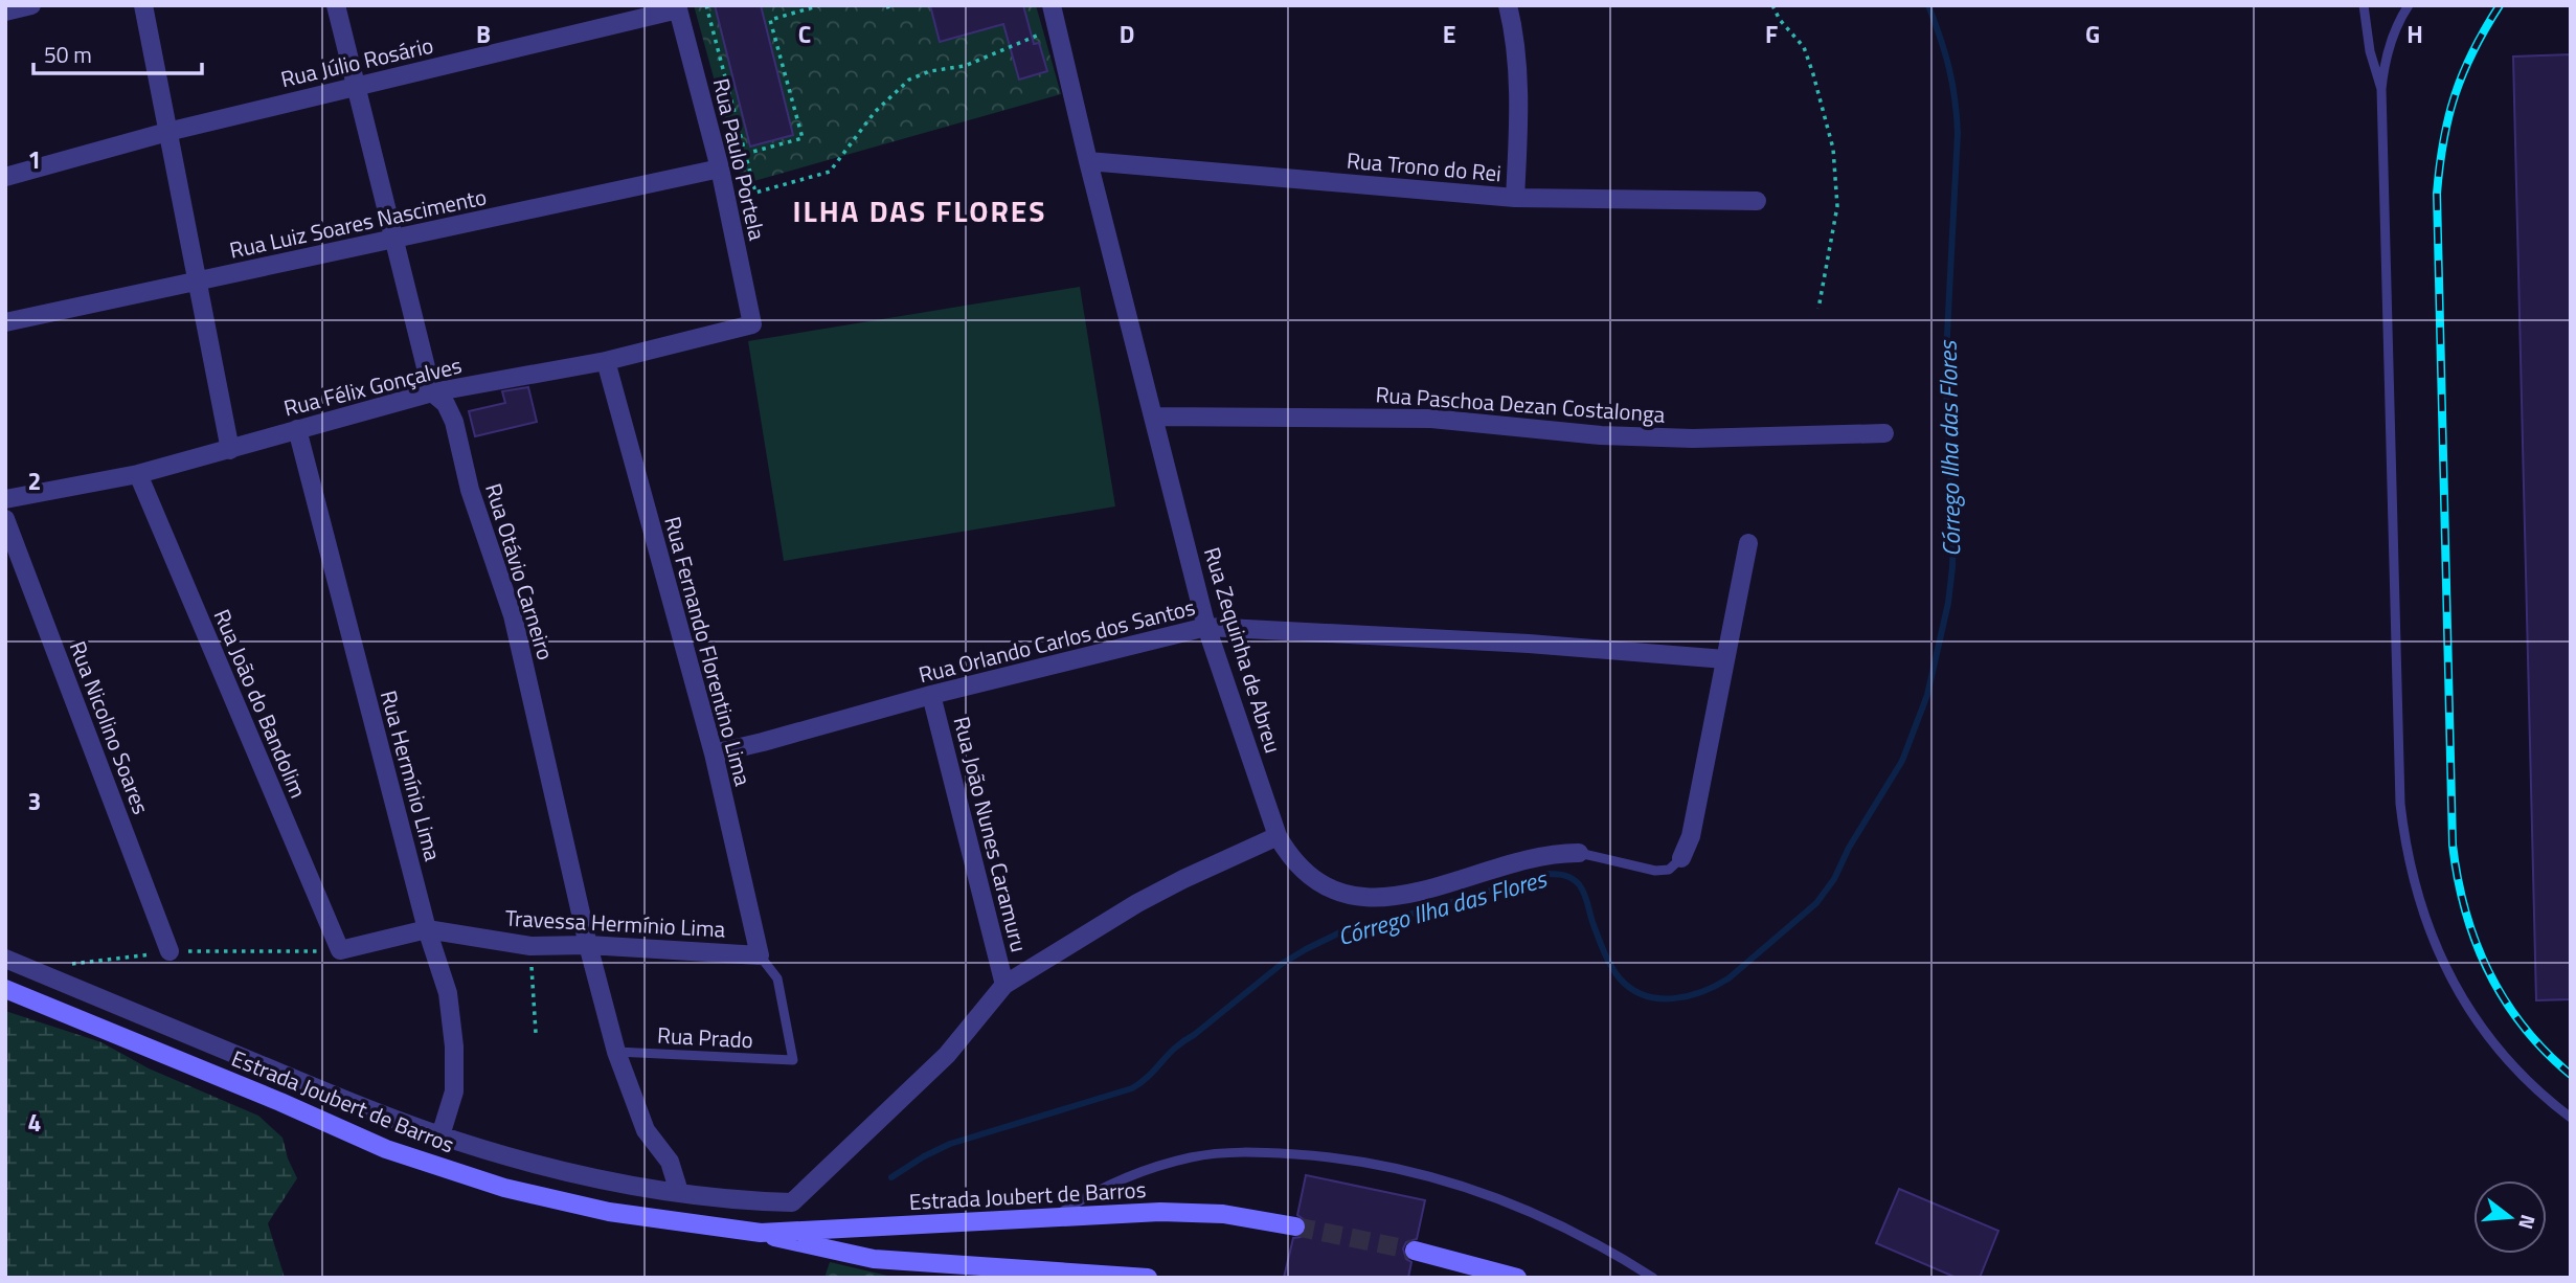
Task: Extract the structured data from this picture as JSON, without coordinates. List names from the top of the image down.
{
  "streets": {
    "main road": ["Estrada Joubert de Barros"],
    "street": [
      "Rua Júlio Rosário",
      "Rua Paulo Portela",
      "Rua Trono do Rei",
      "Rua Luiz Soares Nascimento",
      "Rua Félix Gonçalves",
      "Rua Paschoa Dezan Costalonga",
      "Rua Otávio Carneiro",
      "Rua Orlando Carlos dos Santos",
      "Rua Zequinha de Abreu",
      "Rua Fernando Florentino Lima",
      "Rua João do Bandolim",
      "Rua Nicolino Soares",
      "Rua Hermínio Lima",
      "Rua João Nunes Caramuru",
      "Travessa Hermínio Lima"
    ],
    "lane": ["Rua Prado"]
  },
  "crossings": [
    ["Rua Júlio Rosário", "Rua Paulo Portela"],
    ["Rua Júlio Rosário", "Rua Otávio Carneiro"],
    ["Rua Paulo Portela", "Rua Luiz Soares Nascimento"],
    ["Rua Paulo Portela", "Rua Félix Gonçalves"],
    ["Rua Trono do Rei", "Rua Zequinha de Abreu"],
    ["Rua Luiz Soares Nascimento", "Rua Otávio Carneiro"],
    ["Rua Félix Gonçalves", "Rua Otávio Carneiro"],
    ["Rua Félix Gonçalves", "Rua Fernando Florentino Lima"],
    ["Rua Félix Gonçalves", "Rua João do Bandolim"],
    ["Rua Félix Gonçalves", "Rua Hermínio Lima"],
    ["Rua Paschoa Dezan Costalonga", "Rua Zequinha de Abreu"],
    ["Rua Otávio Carneiro", "Travessa Hermínio Lima"],
    ["Rua Otávio Carneiro", "Rua Prado"],
    ["Rua Orlando Carlos dos Santos", "Rua Zequinha de Abreu"],
    ["Rua Orlando Carlos dos Santos", "Rua Fernando Florentino Lima"],
    ["Rua Orlando Carlos dos Santos", "Rua João Nunes Caramuru"],
    ["Rua Fernando Florentino Lima", "Travessa Hermínio Lima"],
    ["Rua Fernando Florentino Lima", "Rua Prado"],
    ["Rua João do Bandolim", "Travessa Hermínio Lima"],
    ["Rua Hermínio Lima", "Travessa Hermínio Lima"],
    ["Travessa Hermínio Lima", "Rua Prado"]
  ],
  "districts": ["ILHA DAS FLORES"],
  "water": ["Córrego Ilha das Flores"],
  "scale_bar": "50 m",
  "north": "right",
  "grid": {
    "columns": [
      "B",
      "C",
      "D",
      "E",
      "F",
      "G",
      "H"
    ],
    "rows": [
      "1",
      "2",
      "3",
      "4"
    ]
  }
}
